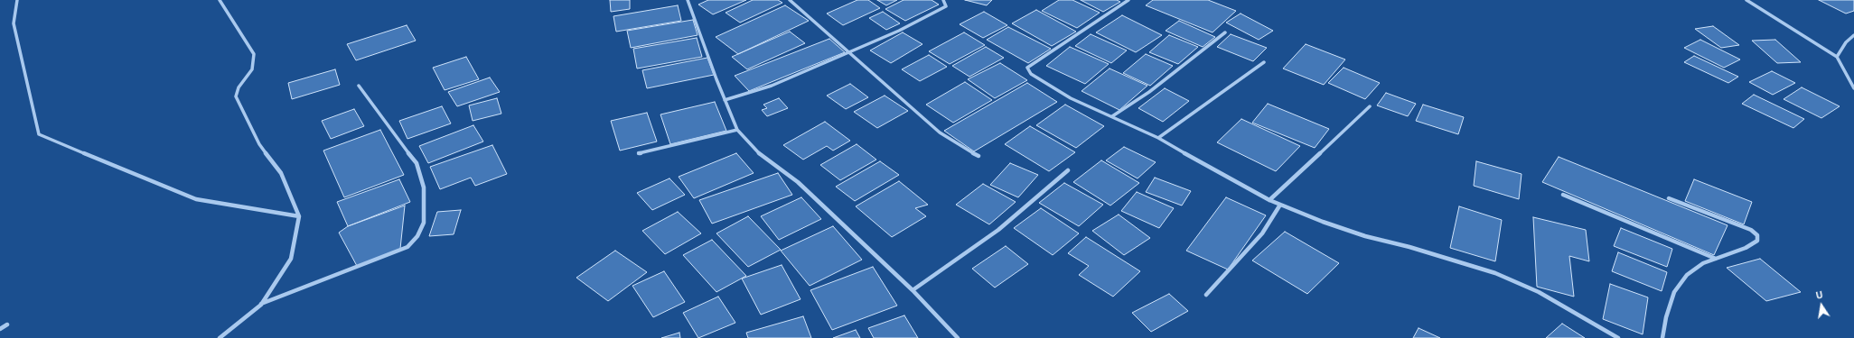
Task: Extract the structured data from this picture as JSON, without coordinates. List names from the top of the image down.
{
  "north": "top"
}
